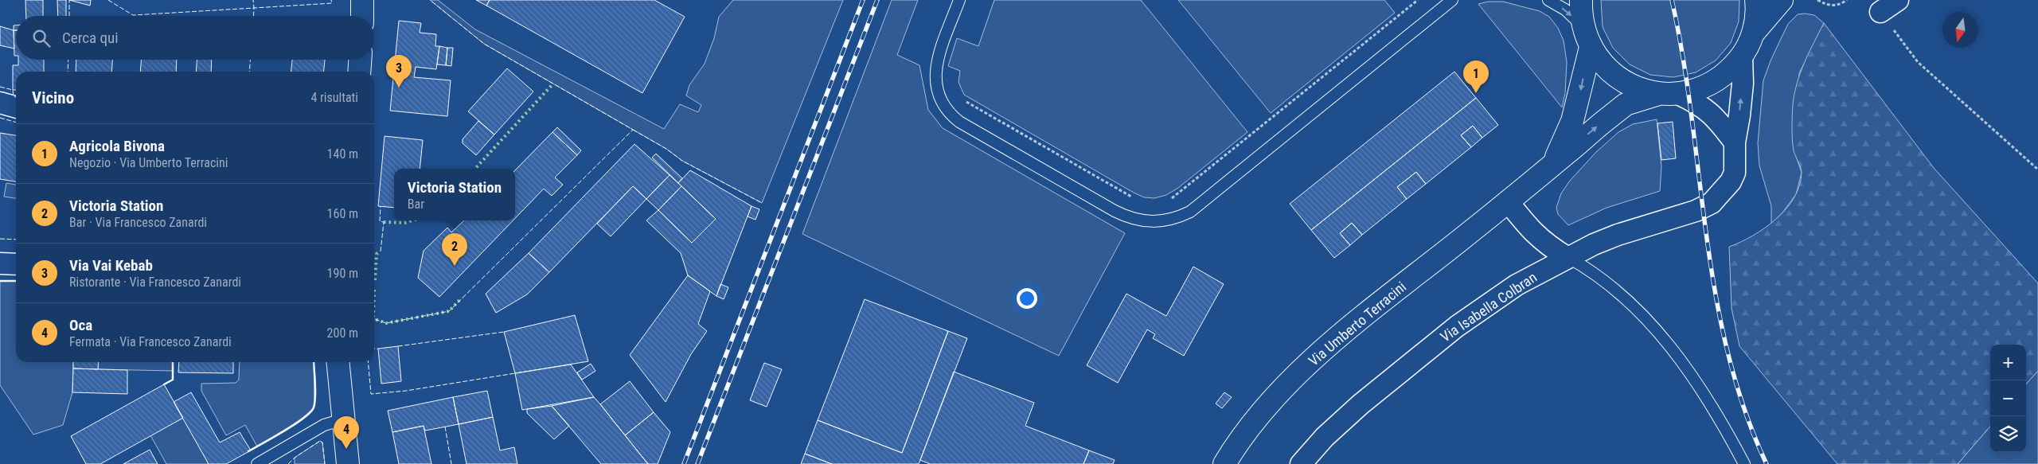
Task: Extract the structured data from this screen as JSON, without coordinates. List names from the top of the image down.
{
  "streets": {
    "street": ["Via Isabella Colbran", "Via Umberto Terracini"]
  },
  "crossings": [
    ["Via Isabella Colbran", "Via Umberto Terracini"]
  ],
  "north": "bottom",
  "page": {
    "search": "Cerca qui",
    "pins": [
      "3",
      "1",
      "2",
      "4"
    ],
    "heading": ["Vicino", "4 risultati"],
    "list": [
      {
        "mark": "1",
        "name": "Agricola Bivona",
        "note": "Negozio · Via Umberto Terracini",
        "value": "140 m"
      },
      {
        "mark": "2",
        "name": "Victoria Station",
        "note": "Bar · Via Francesco Zanardi",
        "value": "160 m"
      },
      {
        "mark": "3",
        "name": "Via Vai Kebab",
        "note": "Ristorante · Via Francesco Zanardi",
        "value": "190 m"
      },
      {
        "mark": "4",
        "name": "Oca",
        "note": "Fermata · Via Francesco Zanardi",
        "value": "200 m"
      }
    ],
    "popup": ["Victoria Station", "Bar"],
    "map_buttons": ["+", "−"]
  }
}
